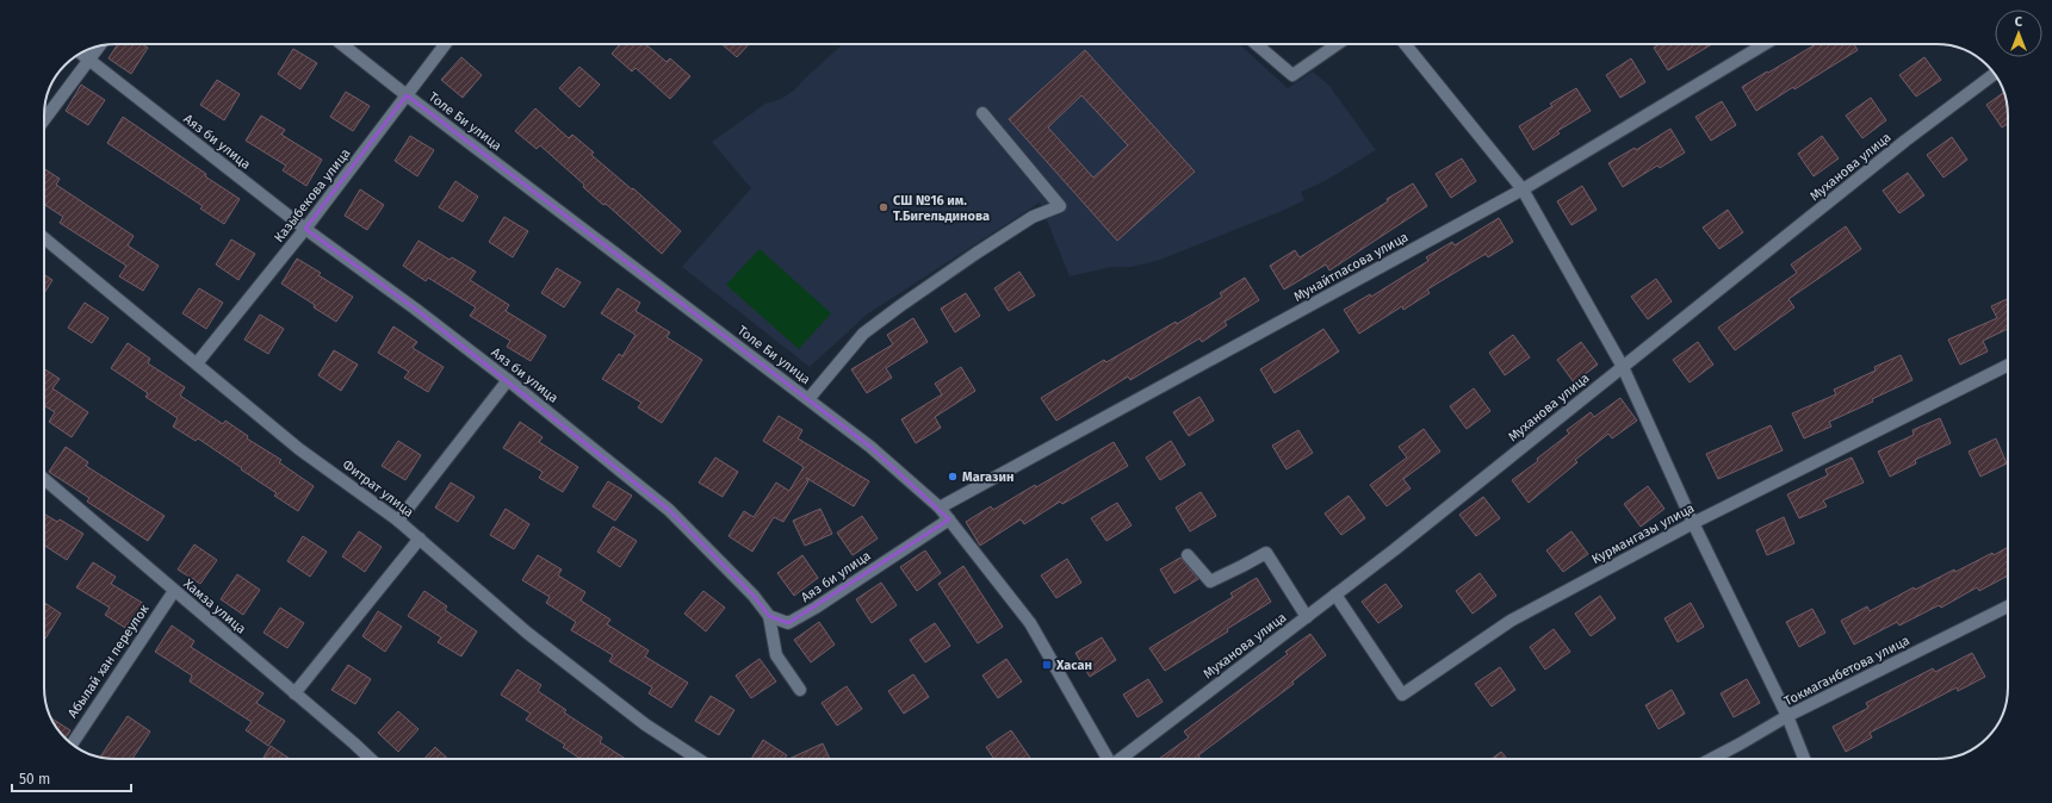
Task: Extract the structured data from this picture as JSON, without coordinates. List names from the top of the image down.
{
  "streets": {
    "street": [
      "Толе Би улица",
      "Аяз би улица",
      "Муханова улица",
      "Казыбекова улица",
      "Мунайтпасова улица",
      "Фитрат улица",
      "Курмангазы улица",
      "Хамза улица",
      "Абылай хан переулок",
      "Токмаганбетова улица"
    ]
  },
  "crossings": [
    ["Толе Би улица", "Аяз би улица"],
    ["Толе Би улица", "Казыбекова улица"],
    ["Толе Би улица", "Мунайтпасова улица"],
    ["Аяз би улица", "Казыбекова улица"],
    ["Муханова улица", "Курмангазы улица"],
    ["Казыбекова улица", "Фитрат улица"],
    ["Хамза улица", "Абылай хан переулок"]
  ],
  "places": {
    "other": ["СШ №16 им. Т.Бигельдинова", "Магазин"],
    "transit": ["Хасан"]
  },
  "scale_bar": "50 m",
  "north": "top"
}
